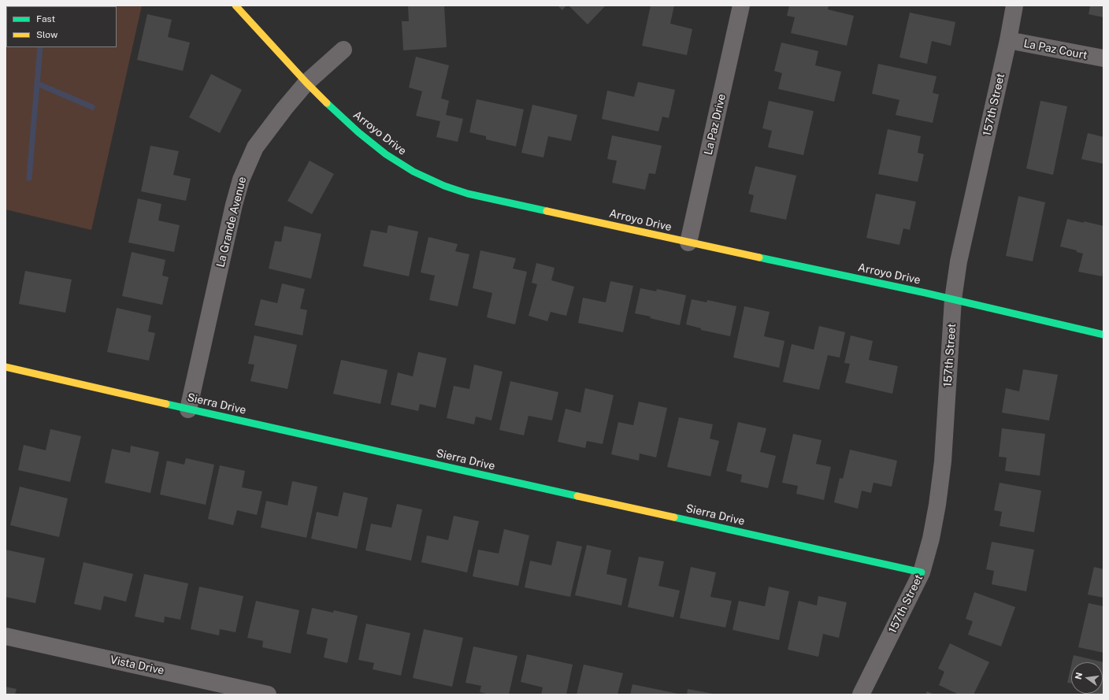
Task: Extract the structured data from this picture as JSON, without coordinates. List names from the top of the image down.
{
  "streets": {
    "street": [
      "La Paz Court",
      "157th Street",
      "La Paz Drive",
      "Arroyo Drive",
      "La Grande Avenue",
      "Sierra Drive",
      "Vista Drive"
    ]
  },
  "crossings": [
    ["La Paz Court", "157th Street"],
    ["157th Street", "Arroyo Drive"],
    ["157th Street", "Sierra Drive"],
    ["La Paz Drive", "Arroyo Drive"],
    ["Arroyo Drive", "La Grande Avenue"],
    ["La Grande Avenue", "Sierra Drive"]
  ],
  "legend": ["Fast", "Slow"],
  "north": "left"
}
